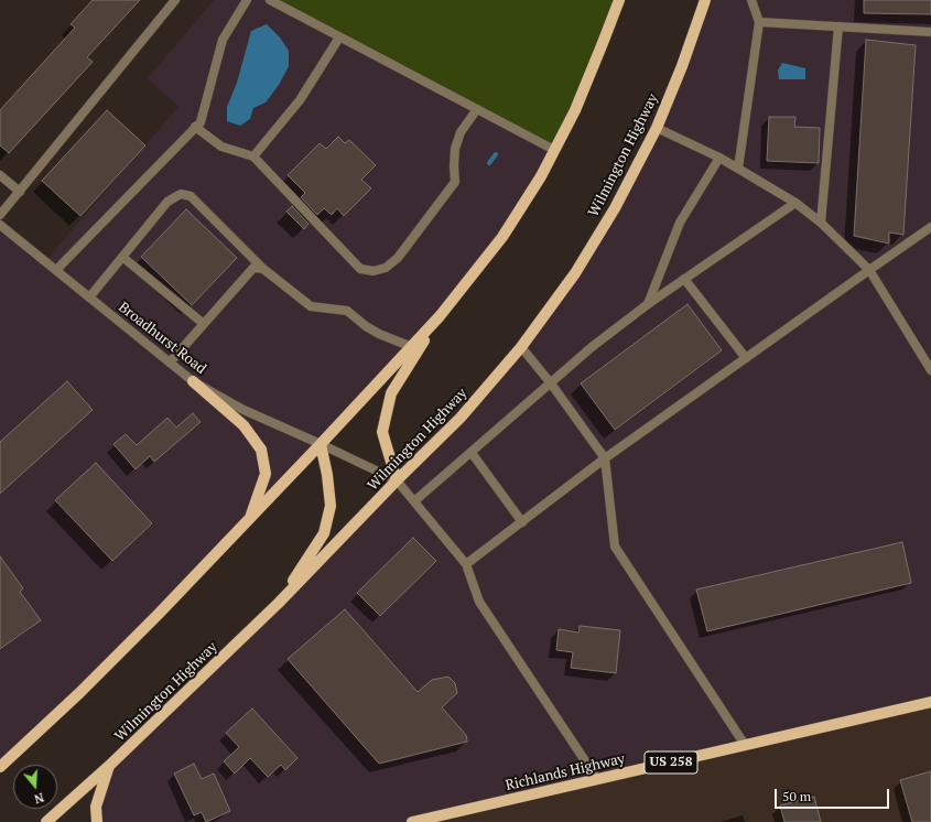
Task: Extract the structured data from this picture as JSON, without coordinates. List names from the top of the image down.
{
  "streets": {
    "main road": ["Wilmington Highway", "US 258", "Richlands Highway"],
    "street": ["Broadhurst Road"]
  },
  "crossings": [
    ["Wilmington Highway", "Broadhurst Road"]
  ],
  "scale_bar": "50 m",
  "north": "bottom"
}
